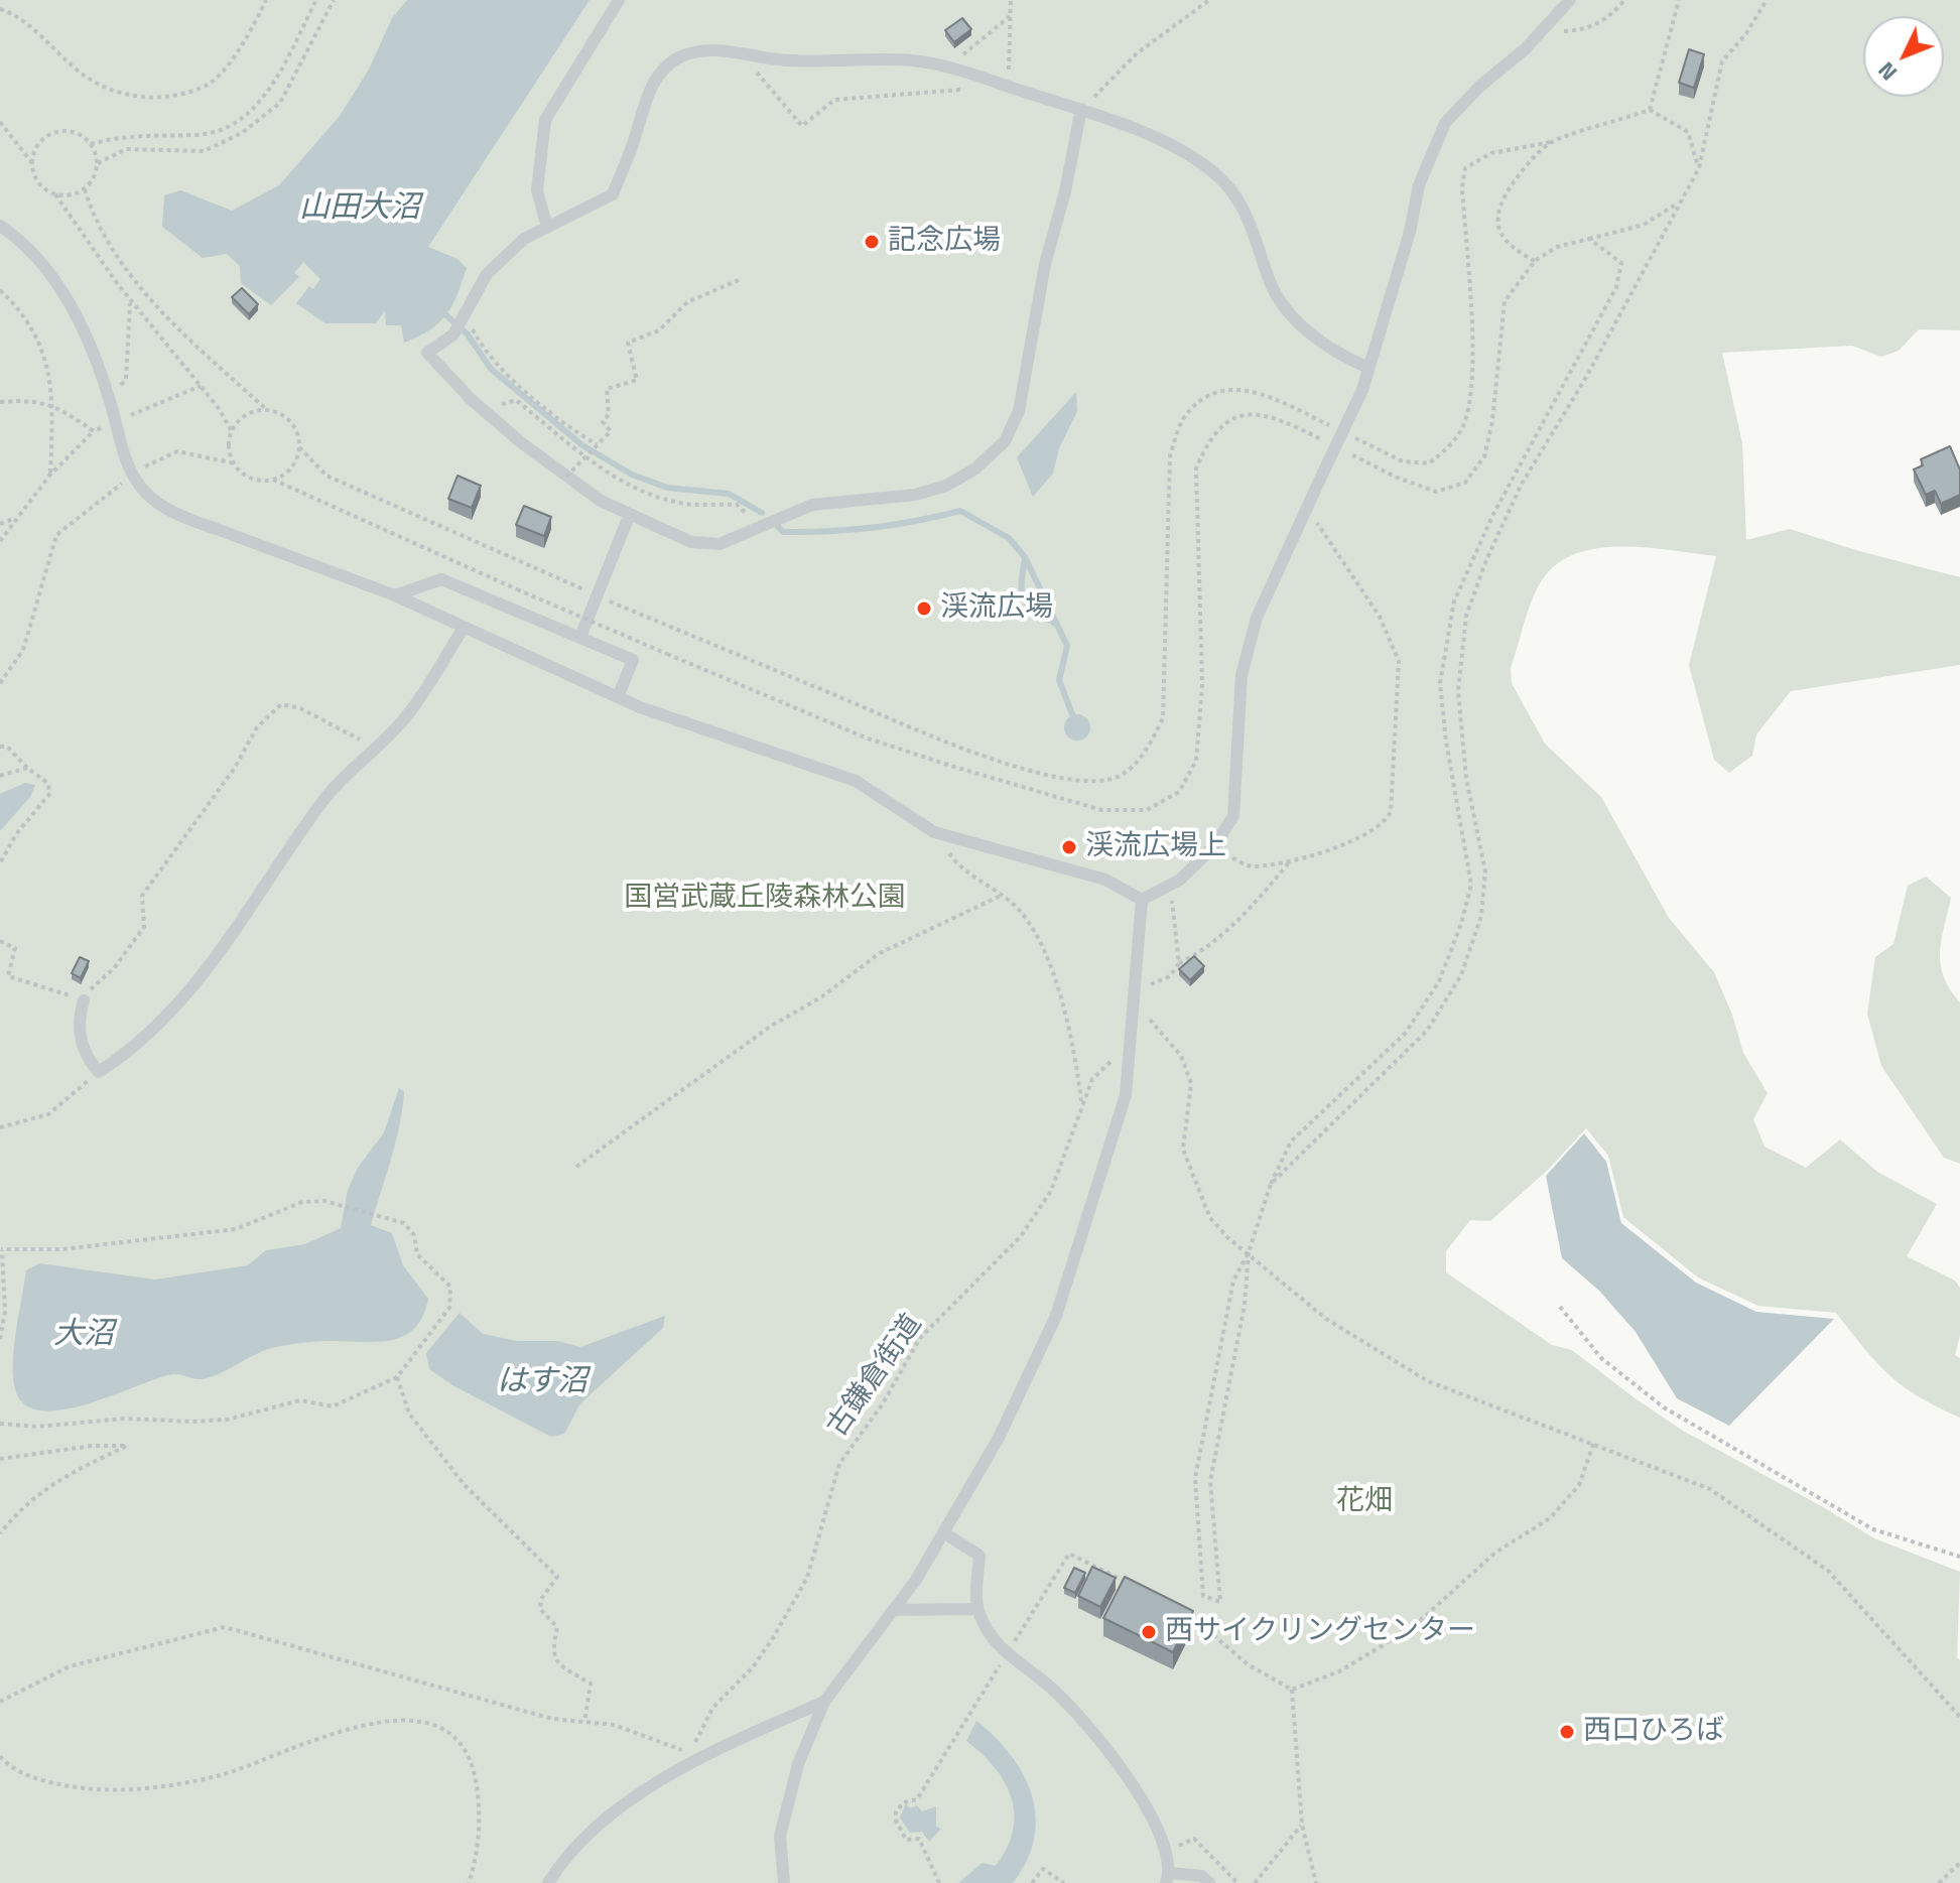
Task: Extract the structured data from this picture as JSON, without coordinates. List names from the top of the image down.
{
  "streets": {
    "path": ["古鎌倉街道"]
  },
  "water": ["山田大沼", "大沼", "はす沼"],
  "parks": ["国営武蔵丘陵森林公園", "花畑"],
  "places": [
    "記念広場",
    "渓流広場",
    "渓流広場上",
    "西サイクリングセンター",
    "西口ひろば"
  ],
  "north": "bottom left"
}
